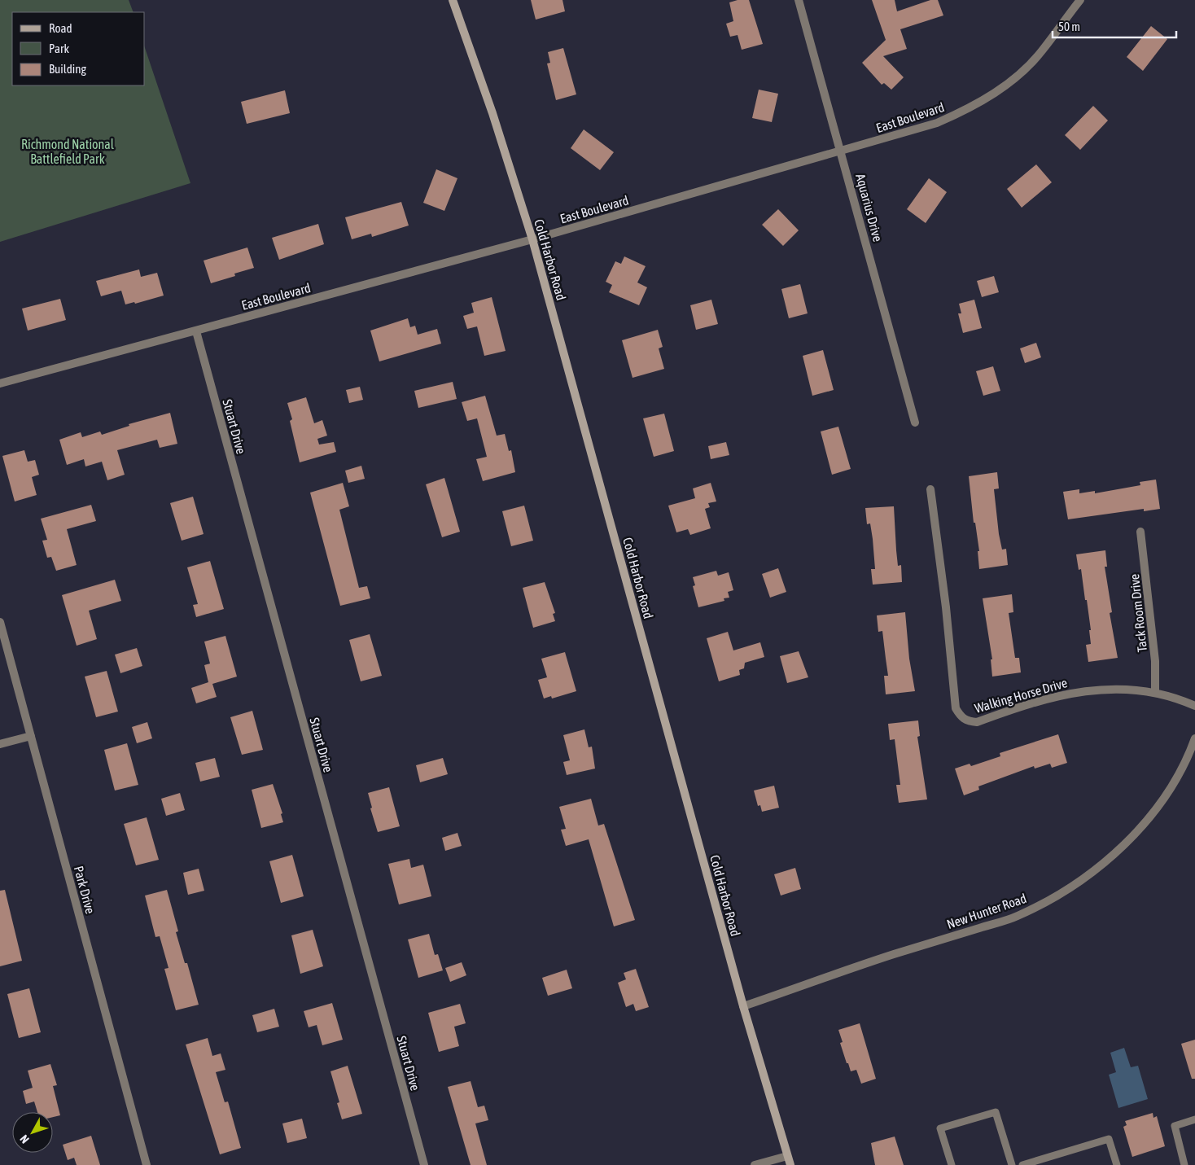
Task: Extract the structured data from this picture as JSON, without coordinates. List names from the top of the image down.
{
  "streets": {
    "main road": ["Cold Harbor Road"],
    "street": [
      "East Boulevard",
      "Aquarius Drive",
      "Stuart Drive",
      "Tack Room Drive",
      "Walking Horse Drive",
      "Park Drive",
      "New Hunter Road"
    ]
  },
  "crossings": [
    ["East Boulevard", "Aquarius Drive"],
    ["East Boulevard", "Cold Harbor Road"],
    ["East Boulevard", "Stuart Drive"],
    ["Cold Harbor Road", "New Hunter Road"],
    ["Tack Room Drive", "Walking Horse Drive"]
  ],
  "parks": ["Richmond National Battlefield Park"],
  "legend": ["Road", "Park", "Building"],
  "scale_bar": "50 m",
  "north": "bottom left"
}
